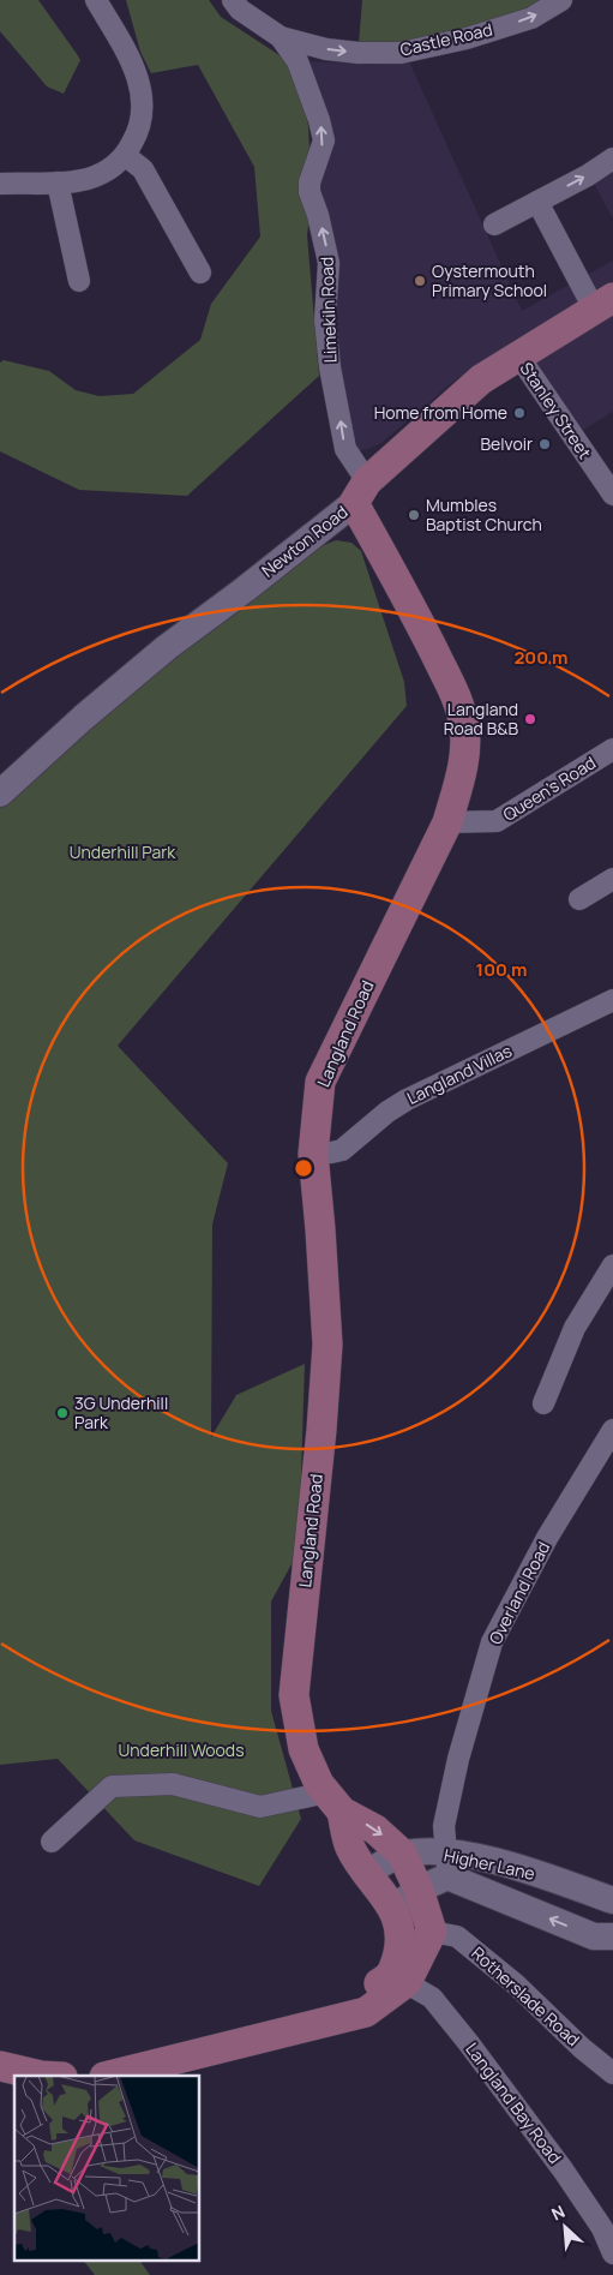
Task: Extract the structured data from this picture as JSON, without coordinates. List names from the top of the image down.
{
  "streets": {
    "main road": ["Newton Road", "Langland Road"],
    "street": [
      "Castle Road",
      "Limekiln Road",
      "Stanley Street",
      "Queen's Road",
      "Langland Villas",
      "Overland Road",
      "Higher Lane",
      "Rotherslade Road",
      "Langland Bay Road"
    ]
  },
  "crossings": [
    ["Castle Road", "Limekiln Road"],
    ["Limekiln Road", "Newton Road"],
    ["Limekiln Road", "Langland Road"],
    ["Stanley Street", "Newton Road"],
    ["Newton Road", "Langland Road"],
    ["Queen's Road", "Langland Road"],
    ["Langland Road", "Langland Villas"],
    ["Langland Road", "Higher Lane"],
    ["Langland Road", "Langland Bay Road"],
    ["Overland Road", "Higher Lane"]
  ],
  "parks": ["Underhill Park", "Underhill Woods"],
  "places": [
    "Oystermouth Primary School",
    "Home from Home",
    "Belvoir",
    "Mumbles Baptist Church",
    "Langland Road B&B",
    "3G Underhill Park"
  ],
  "north": "top left",
  "rings": ["200 m", "100 m"]
}
